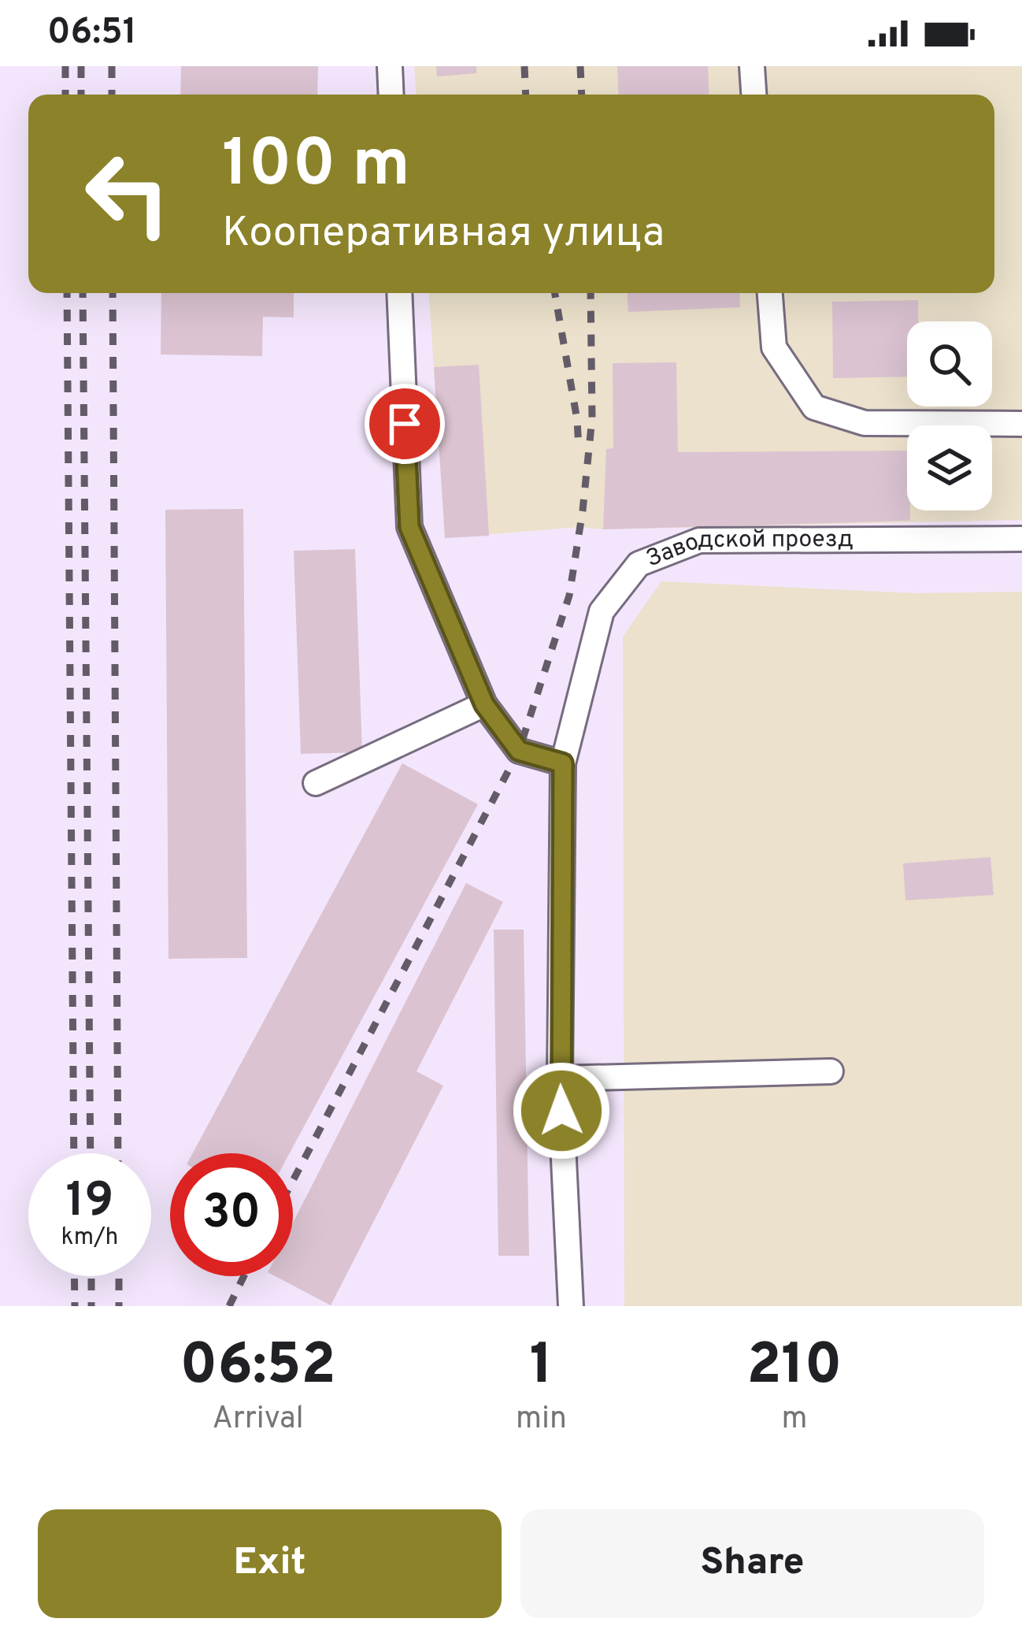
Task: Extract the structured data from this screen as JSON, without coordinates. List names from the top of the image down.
{
  "streets": {
    "street": ["Заводской проезд"]
  },
  "page": {
    "status": "06:51",
    "turn": ["100 m", "Кооперативная улица"],
    "speed": "19 km/h",
    "limit": "30",
    "eta": [
      "06:52",
      "Arrival",
      "1",
      "min",
      "210",
      "m"
    ],
    "buttons": ["Exit", "Share"]
  }
}
